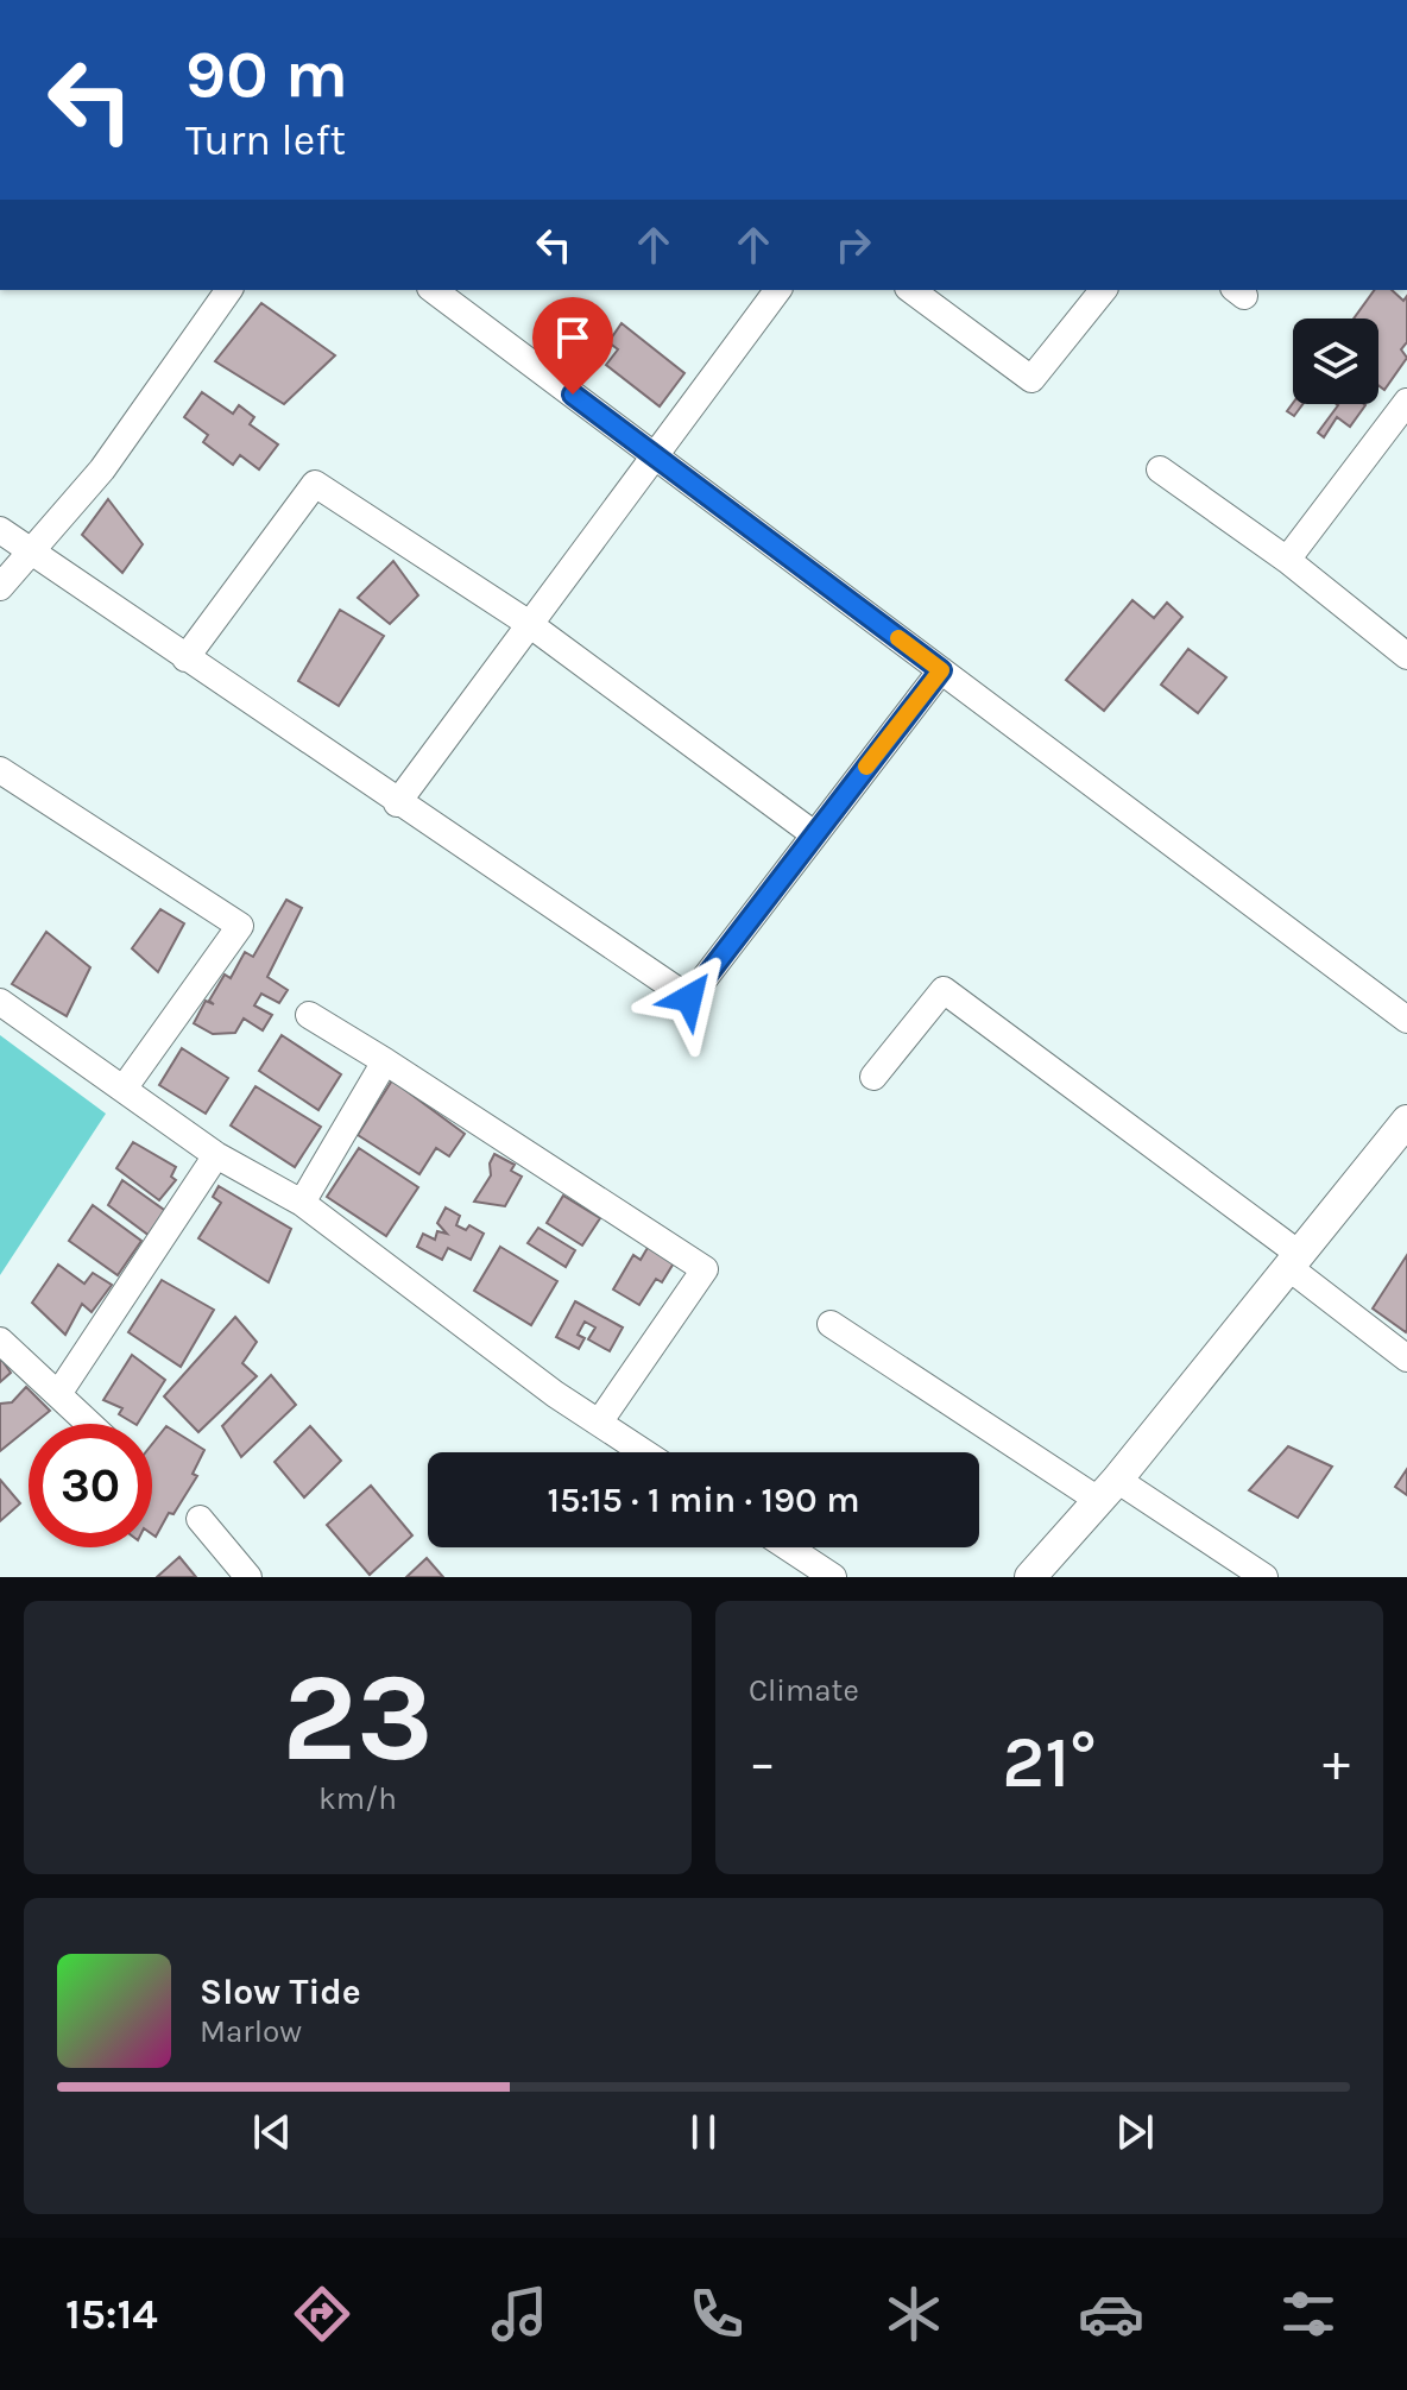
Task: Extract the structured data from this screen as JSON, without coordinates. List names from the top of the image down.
{
  "page": {
    "turn": ["90 m", "Turn left"],
    "limit": "30",
    "trip": "15:15 · 1 min · 190 m",
    "tile": [
      ["23", "km/h"],
      "Climate"
    ],
    "heat": ["−", "21°", "+"],
    "song": ["Slow Tide", "Marlow"],
    "tabs": "15:14"
  }
}
